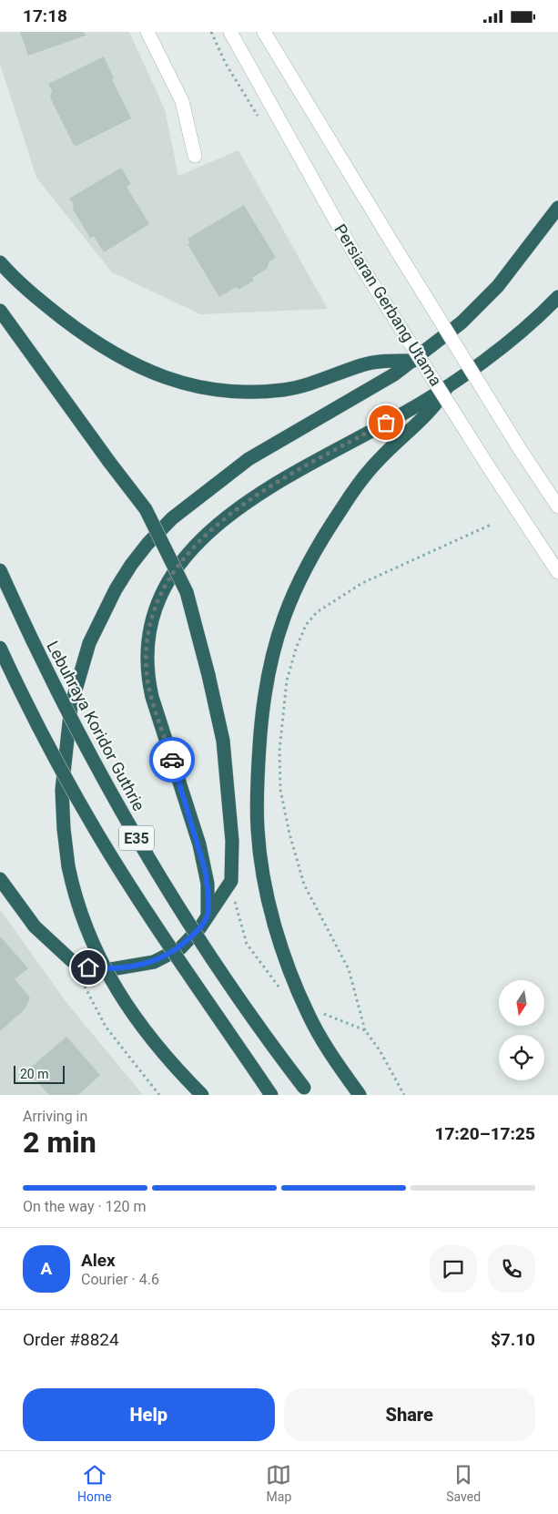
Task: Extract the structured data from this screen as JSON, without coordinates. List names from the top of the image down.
{
  "streets": {
    "highway": ["Lebuhraya Koridor Guthrie", "E35"],
    "main road": ["Persiaran Gerbang Utama"]
  },
  "scale_bar": "20 m",
  "north": "bottom",
  "page": {
    "status": "17:18",
    "scale": "20 m",
    "heading": ["2 min", "Arriving in", "17:20–17:25"],
    "panel": [
      "Alex",
      "Courier · 4.6",
      "Order #8824",
      "$7.10"
    ],
    "bar": "On the way · 120 m",
    "round": "A",
    "buttons": ["Help", "Share"],
    "tabs": ["Home", "Map", "Saved"]
  }
}
